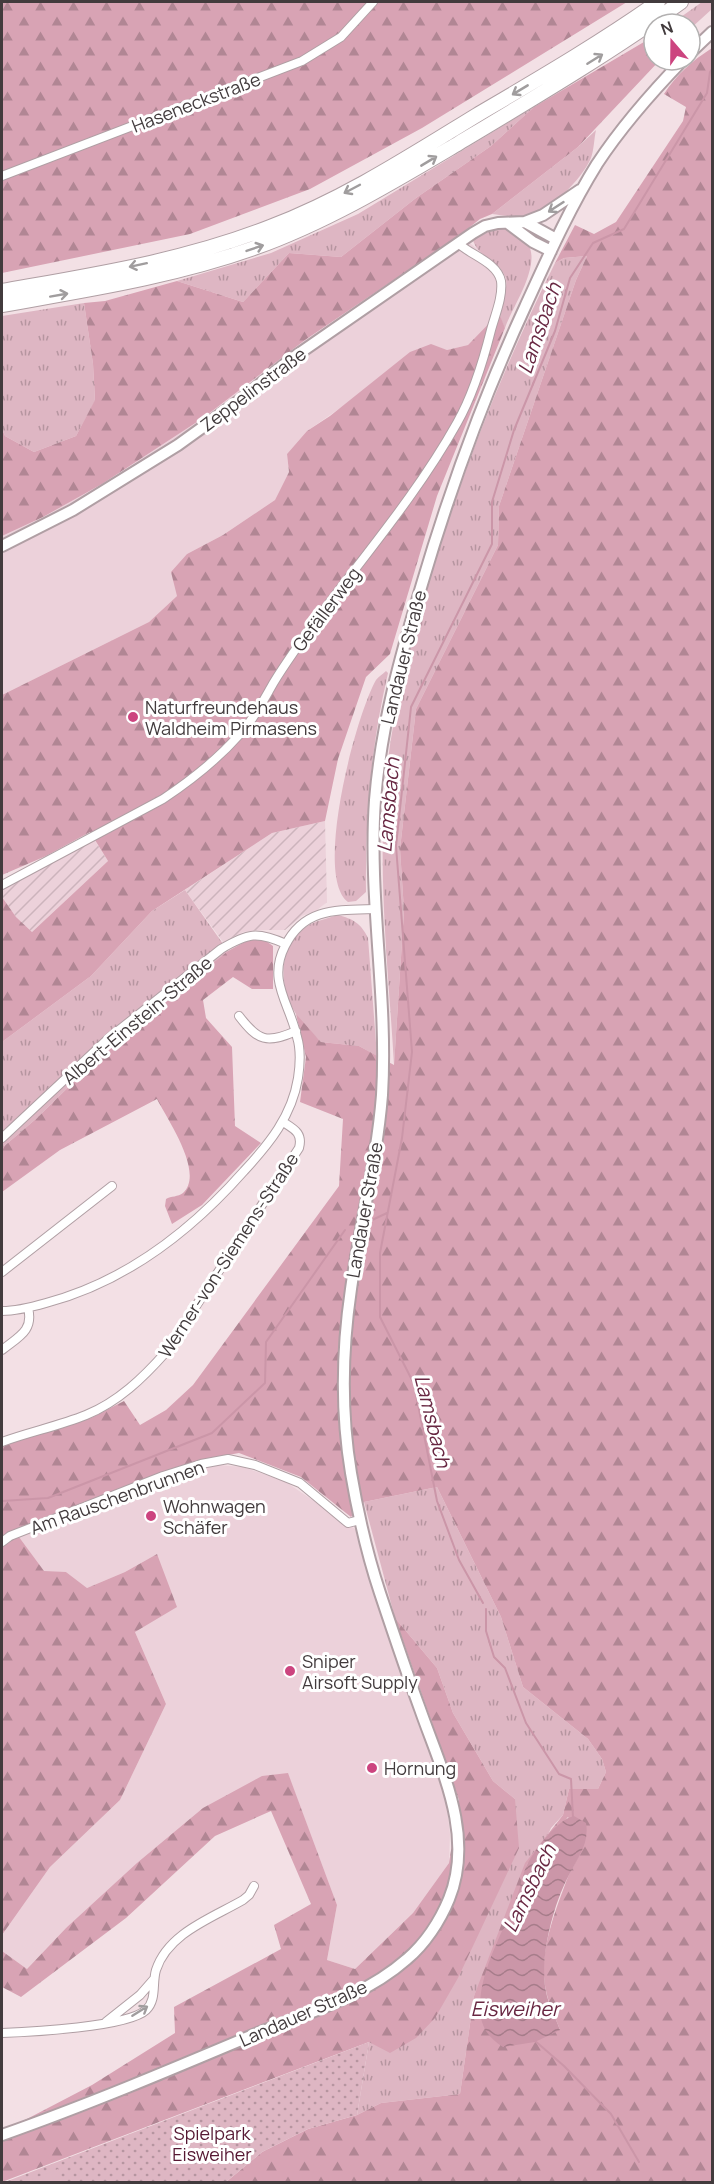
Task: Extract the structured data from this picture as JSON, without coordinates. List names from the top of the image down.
{
  "streets": {
    "main road": ["Zeppelinstraße", "Landauer Straße"],
    "street": [
      "Haseneckstraße",
      "Gefällerweg",
      "Albert-Einstein-Straße",
      "Werner-von-Siemens-Straße",
      "Am Rauschenbrunnen"
    ]
  },
  "crossings": [
    ["Zeppelinstraße", "Gefällerweg"],
    ["Zeppelinstraße", "Landauer Straße"],
    ["Landauer Straße", "Am Rauschenbrunnen"]
  ],
  "water": ["Lamsbach", "Eisweiher"],
  "parks": ["Spielpark Eisweiher"],
  "places": [
    "Naturfreundehaus Waldheim Pirmasens",
    "Wohnwagen Schäfer",
    "Sniper Airsoft Supply",
    "Hornung"
  ],
  "north": "top"
}
